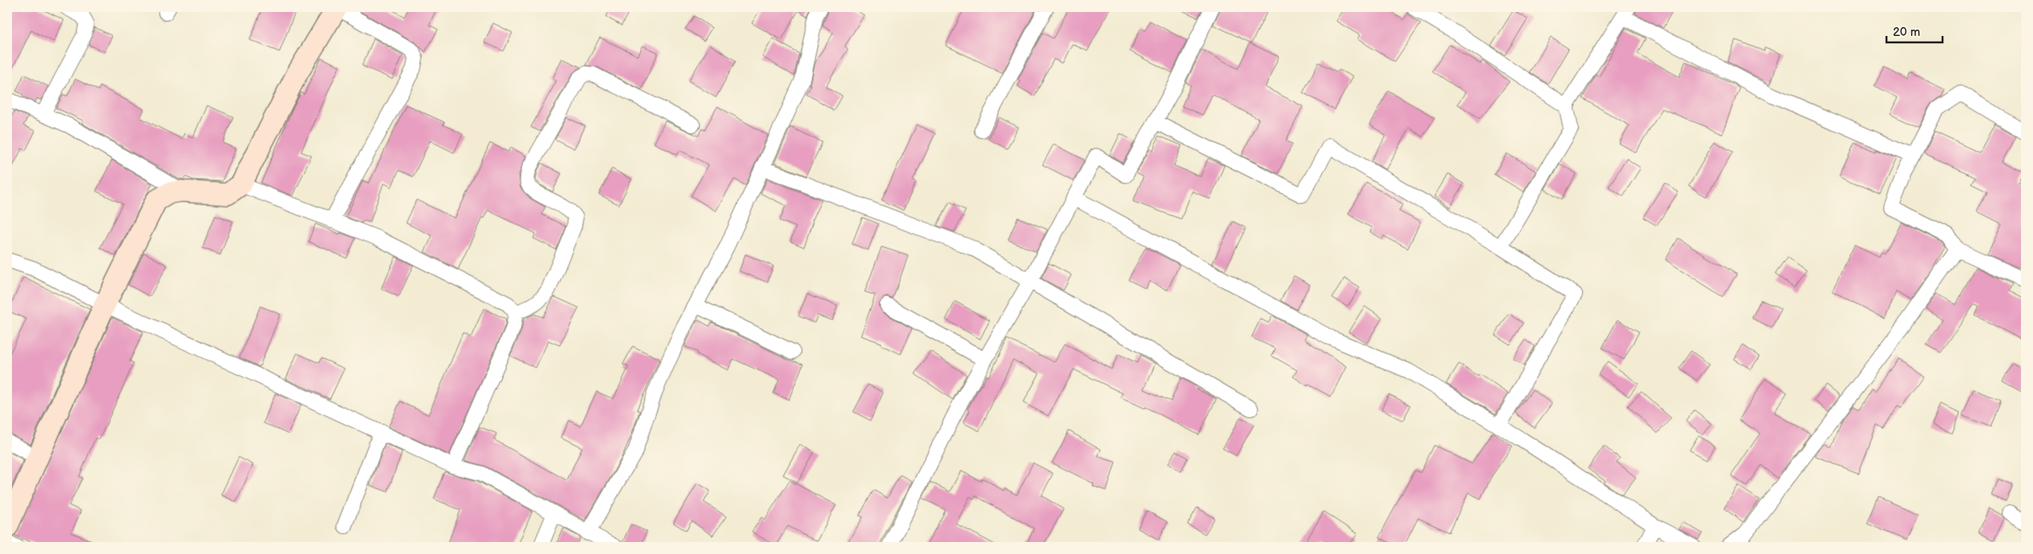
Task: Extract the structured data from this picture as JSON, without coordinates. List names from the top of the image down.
{
  "scale_bar": "20 m"
}
